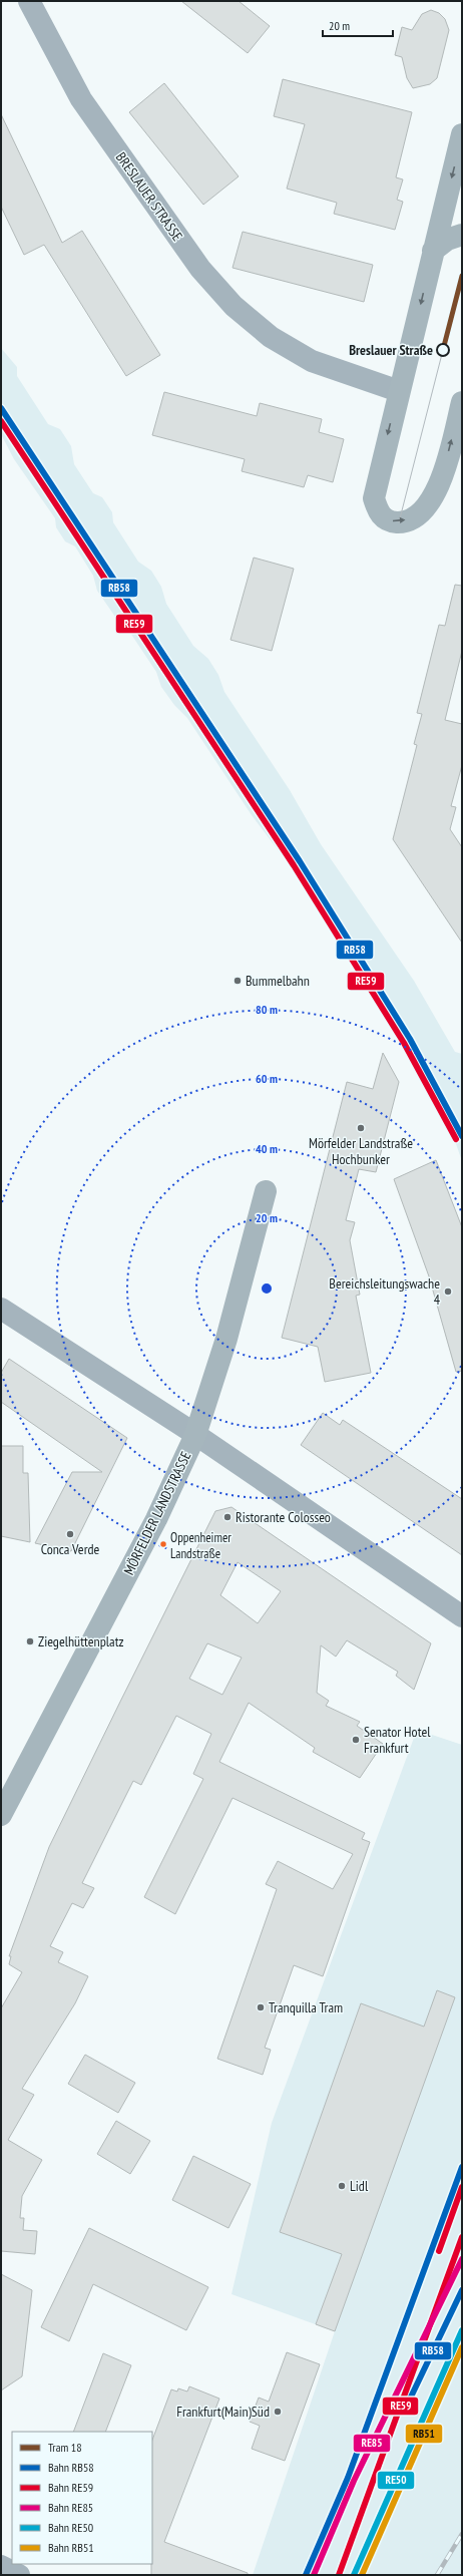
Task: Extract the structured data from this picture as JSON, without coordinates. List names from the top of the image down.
{
  "streets": {
    "main road": ["MÖRFELDER LANDSTRASSE"],
    "street": ["BRESLAUER STRASSE"]
  },
  "places": [
    "Breslauer Straße",
    "Bummelbahn",
    "Mörfelder Landstraße Hochbunker",
    "Bereichsleitungswache 4",
    "Ristorante Colosseo",
    "Conca Verde",
    "Oppenheimer Landstraße",
    "Ziegelhüttenplatz",
    "Senator Hotel Frankfurt",
    "Tranquilla Tram",
    "Lidl",
    "Frankfurt(Main)Süd"
  ],
  "lines": [
    "tram line 18",
    "rail line RB58",
    "rail line RE59",
    "rail line RE85",
    "rail line RE50",
    "rail line RB51"
  ],
  "legend": [
    "Tram 18",
    "Bahn RB58",
    "Bahn RE59",
    "Bahn RE85",
    "Bahn RE50",
    "Bahn RB51"
  ],
  "scale_bar": "20 m",
  "rings": [
    "80 m",
    "60 m",
    "40 m",
    "20 m"
  ]
}
